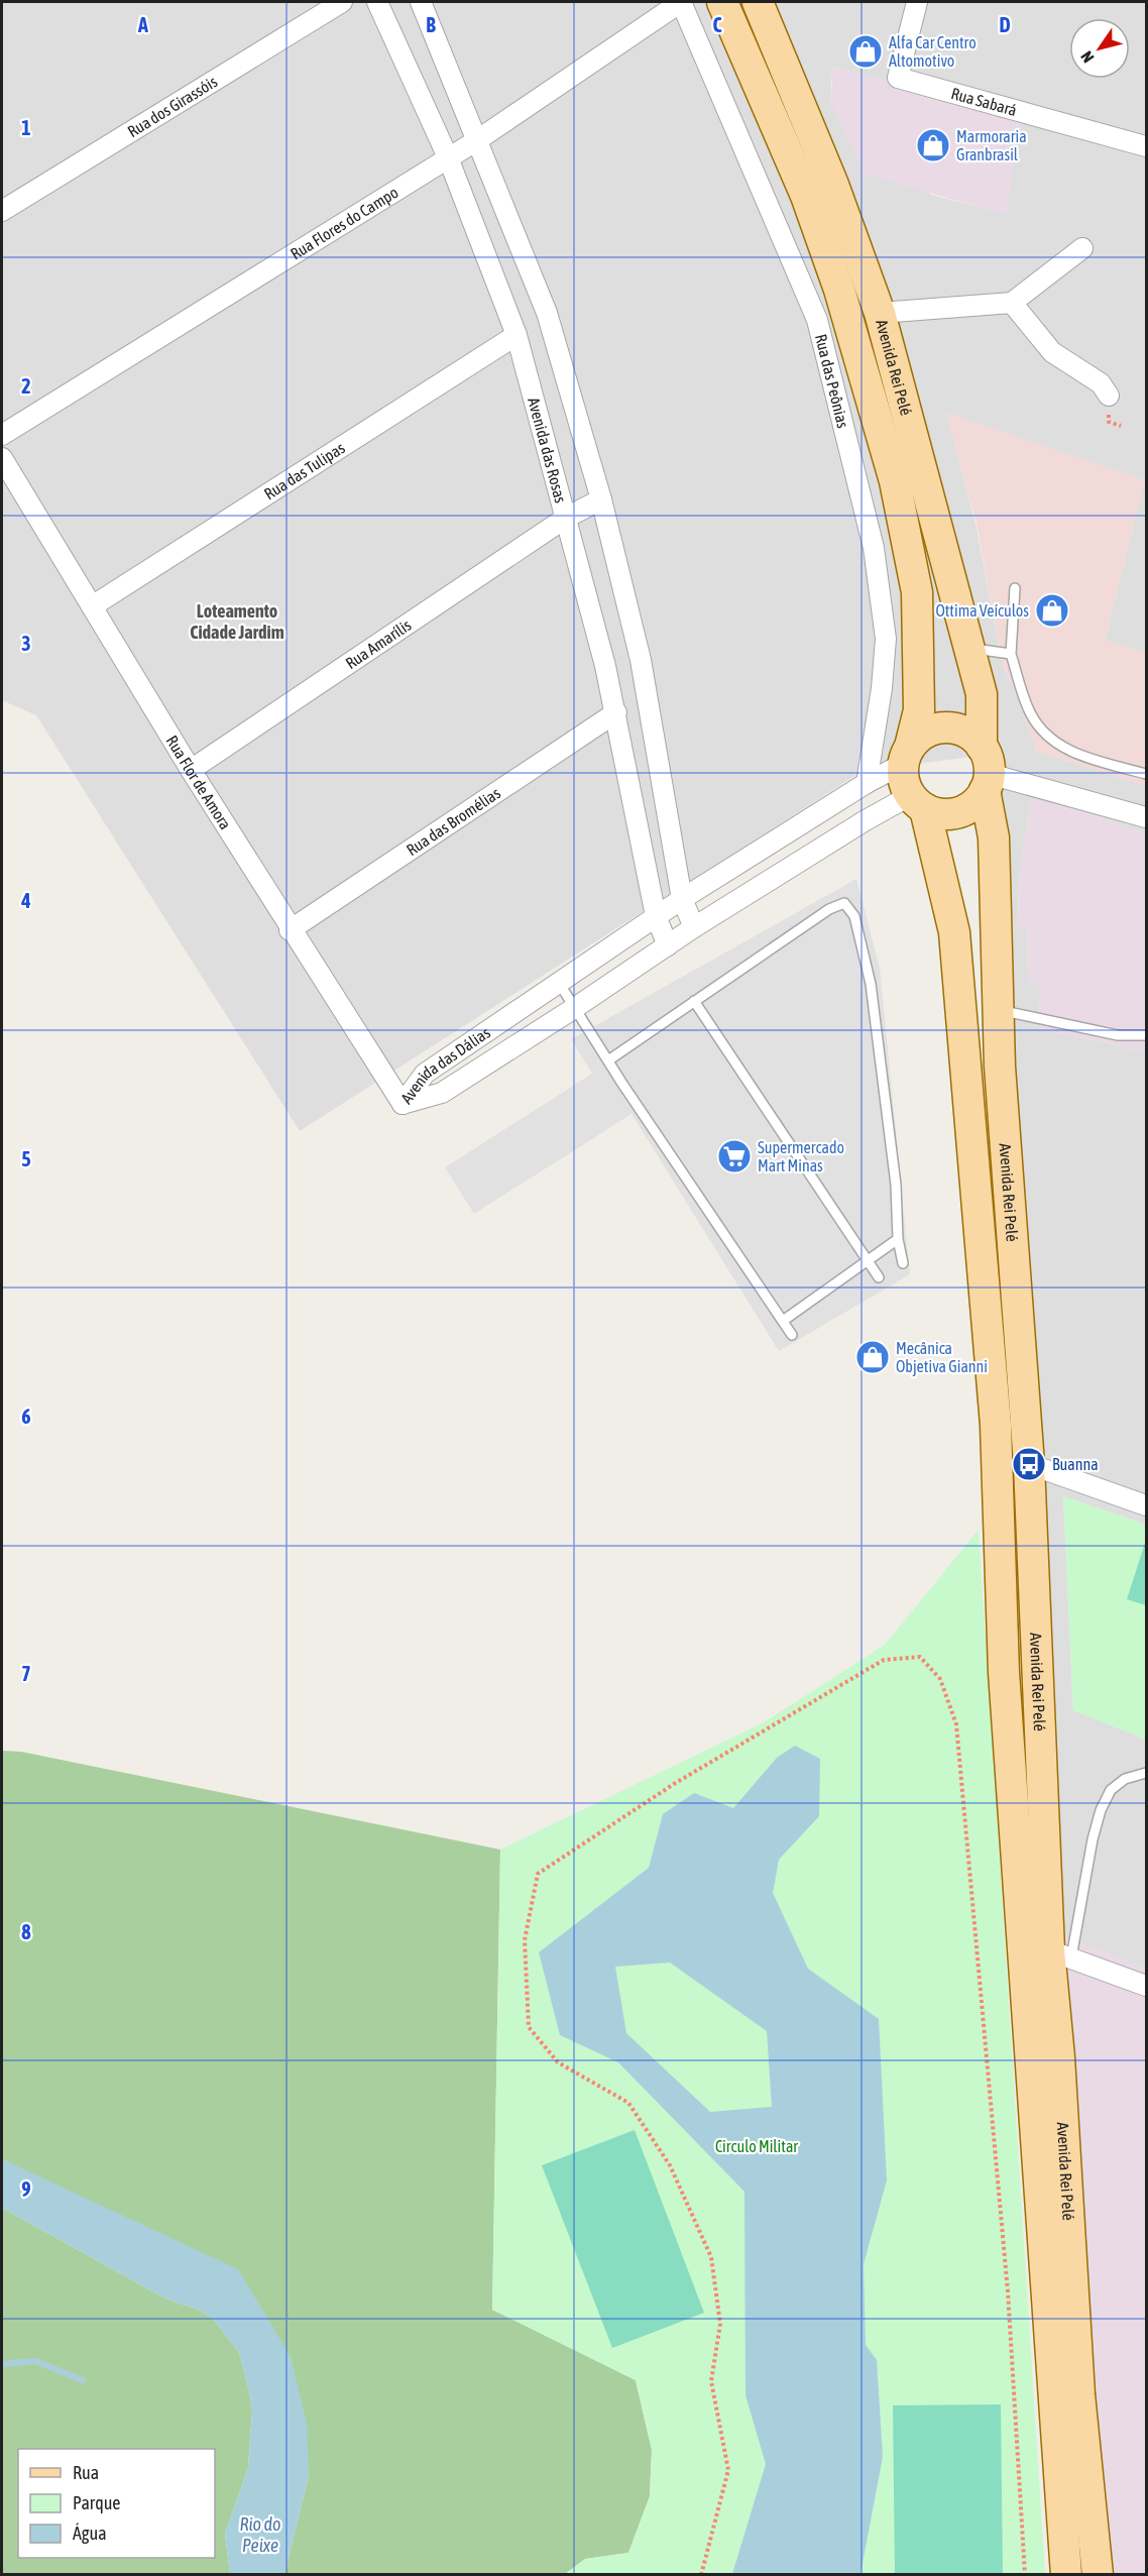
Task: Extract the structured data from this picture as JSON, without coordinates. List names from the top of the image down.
{
  "streets": {
    "main road": ["Avenida Rei Pelé"],
    "street": [
      "Rua Sabará",
      "Rua dos Girassóis",
      "Rua Flores do Campo",
      "Rua das Peônias",
      "Avenida das Rosas",
      "Rua das Tulipas",
      "Rua Amarílis",
      "Rua Flor de Amora",
      "Rua das Bromélias",
      "Avenida das Dálias"
    ]
  },
  "crossings": [
    ["Rua Flores do Campo", "Rua das Peônias"],
    ["Rua Flores do Campo", "Avenida das Rosas"],
    ["Avenida Rei Pelé", "Avenida das Dálias"],
    ["Rua das Peônias", "Avenida das Dálias"],
    ["Avenida das Rosas", "Rua das Tulipas"],
    ["Avenida das Rosas", "Rua Amarílis"],
    ["Avenida das Rosas", "Rua das Bromélias"],
    ["Avenida das Rosas", "Avenida das Dálias"],
    ["Rua das Tulipas", "Rua Flor de Amora"],
    ["Rua Amarílis", "Rua Flor de Amora"],
    ["Rua Flor de Amora", "Rua das Bromélias"],
    ["Rua Flor de Amora", "Avenida das Dálias"]
  ],
  "districts": ["Loteamento Cidade Jardim"],
  "water": ["Rio do Peixe"],
  "parks": ["Circulo Militar"],
  "places": {
    "shop": [
      "Alfa Car Centro Altomotivo",
      "Marmoraria Granbrasil",
      "Ottima Veículos",
      "Mecânica Objetiva Gianni"
    ],
    "supermarket": ["Supermercado Mart Minas"],
    "bus stop": ["Buanna"]
  },
  "legend": ["Rua", "Parque", "Água"],
  "north": "bottom left",
  "grid": {
    "columns": [
      "A",
      "B",
      "C",
      "D"
    ],
    "rows": [
      "1",
      "2",
      "3",
      "4",
      "5",
      "6",
      "7",
      "8",
      "9"
    ]
  }
}
